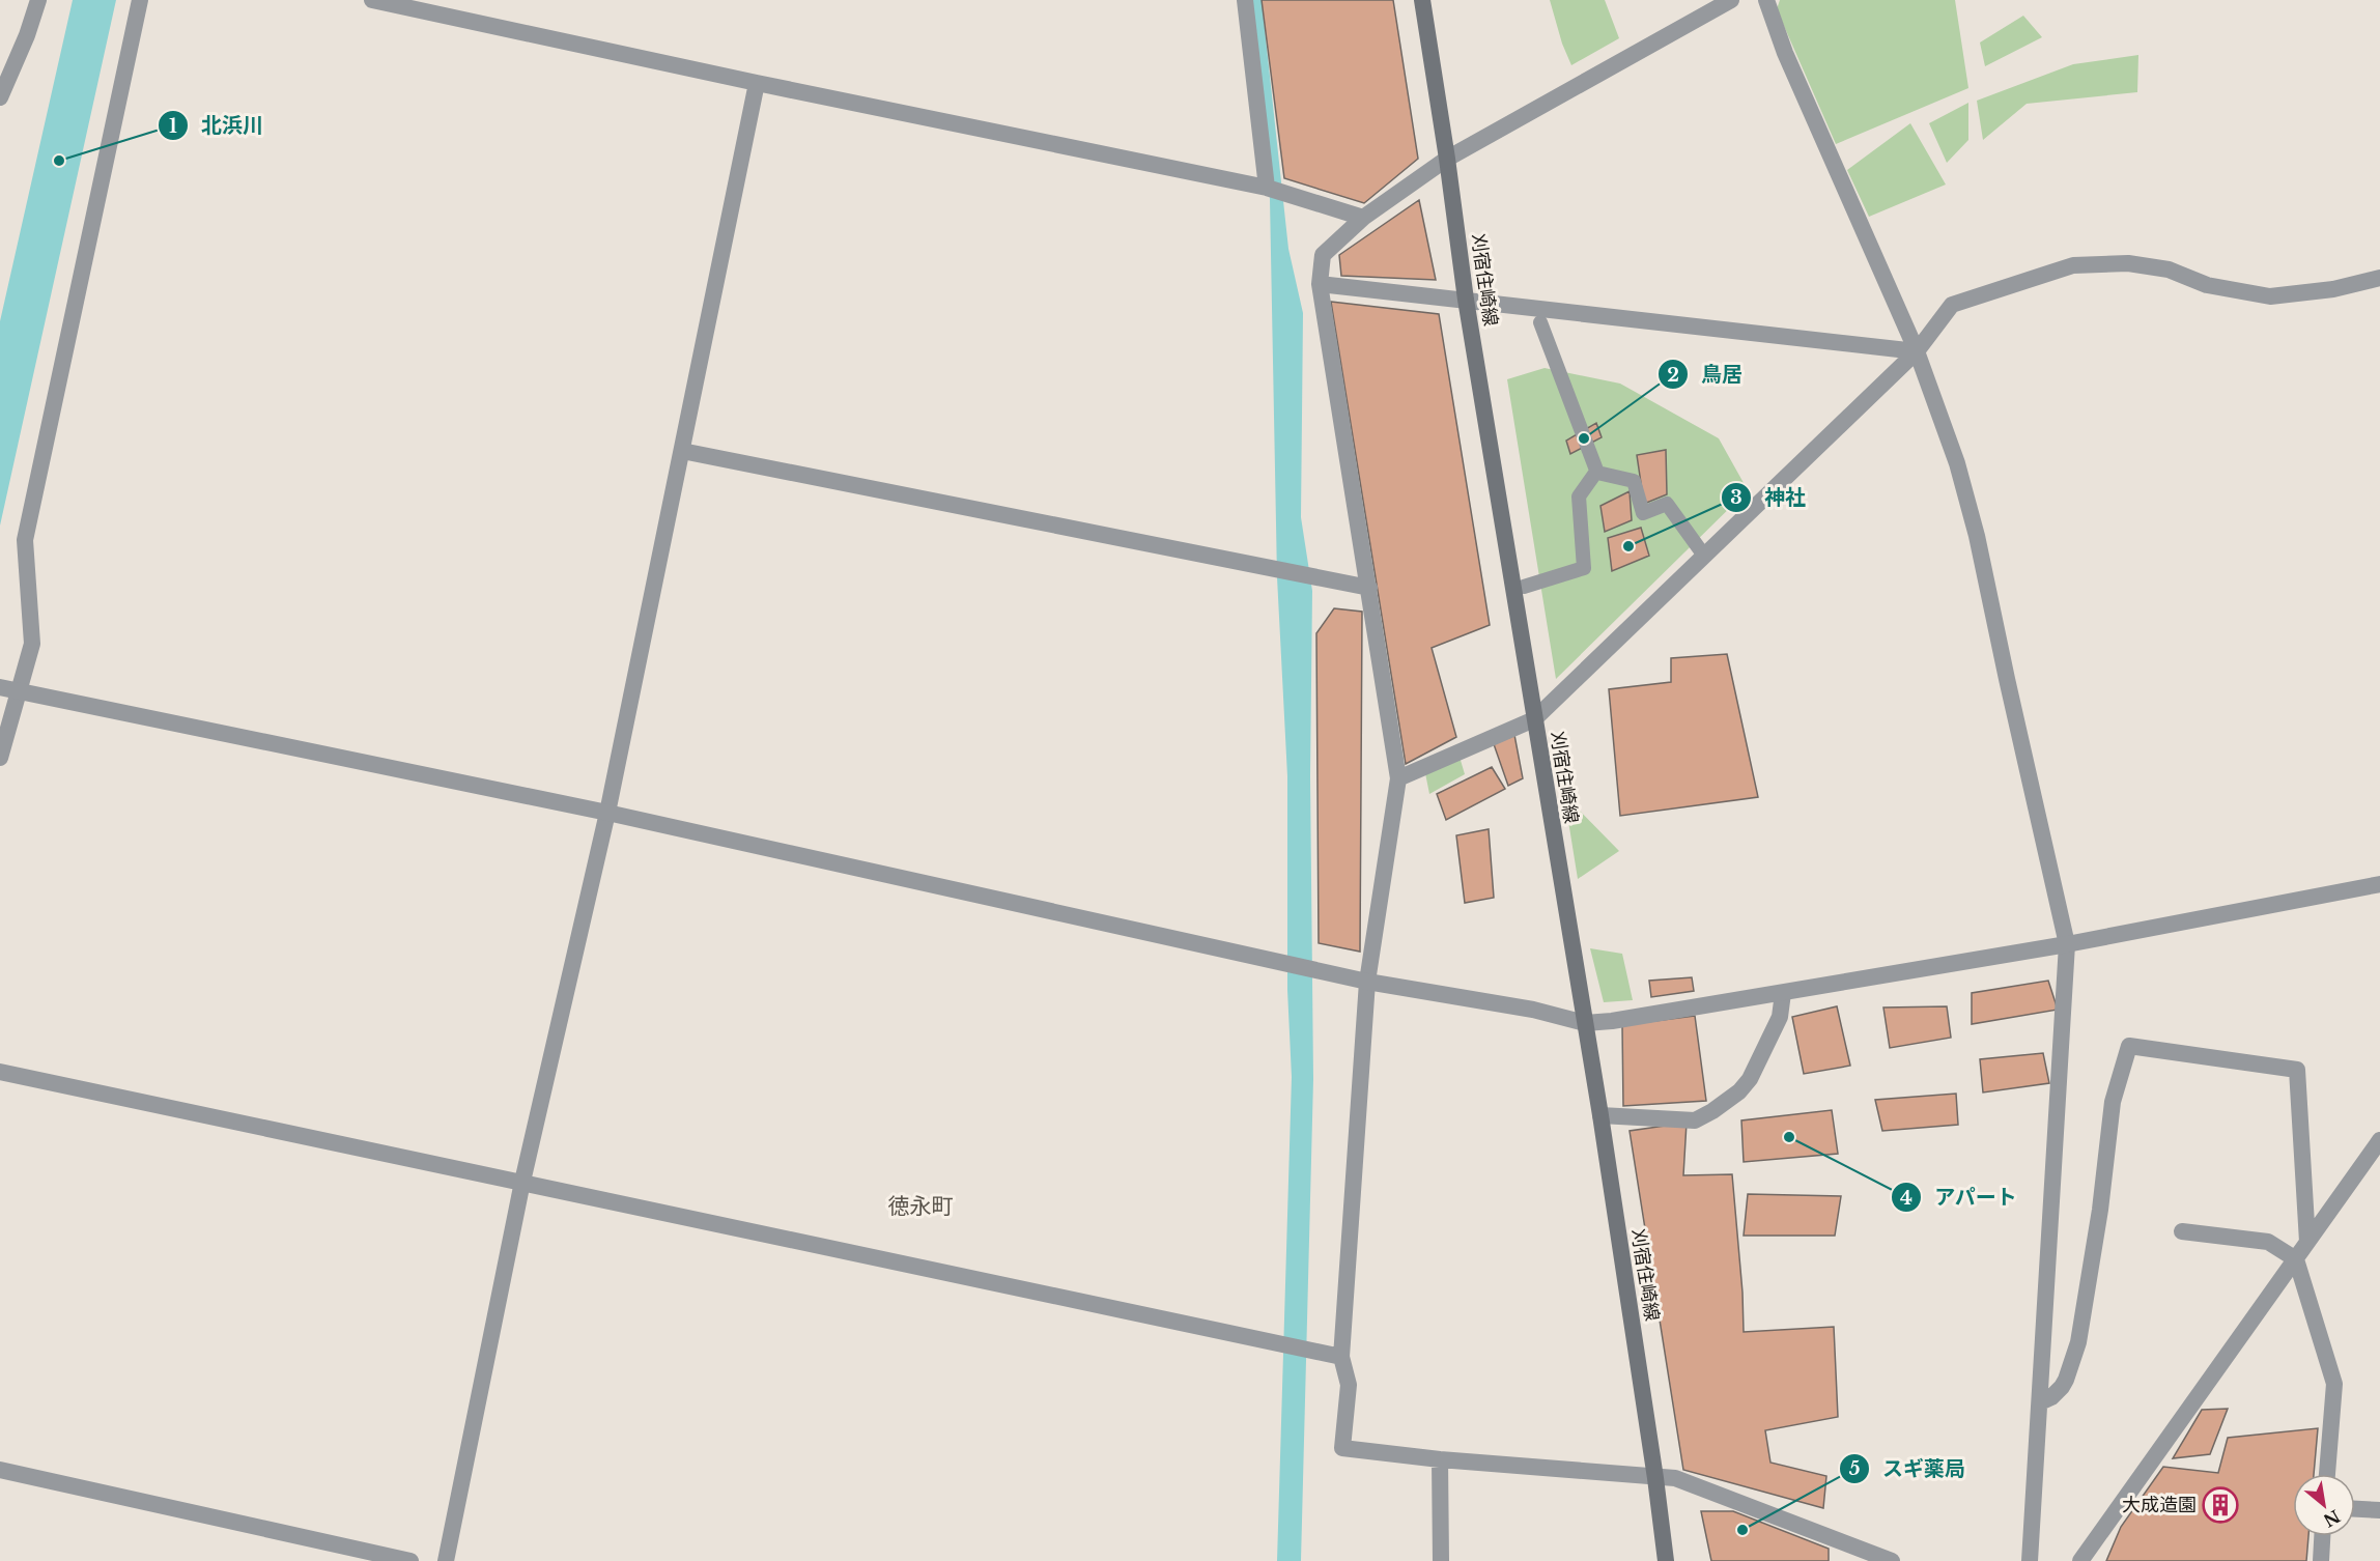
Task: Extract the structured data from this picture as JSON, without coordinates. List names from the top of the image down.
{
  "streets": {
    "main road": ["刈宿住崎線"]
  },
  "districts": ["徳永町"],
  "places": {
    "other": [
      "北浜川",
      "鳥居",
      "神社",
      "アパート",
      "スギ薬局"
    ],
    "building": ["大成造園"]
  },
  "north": "bottom right"
}
